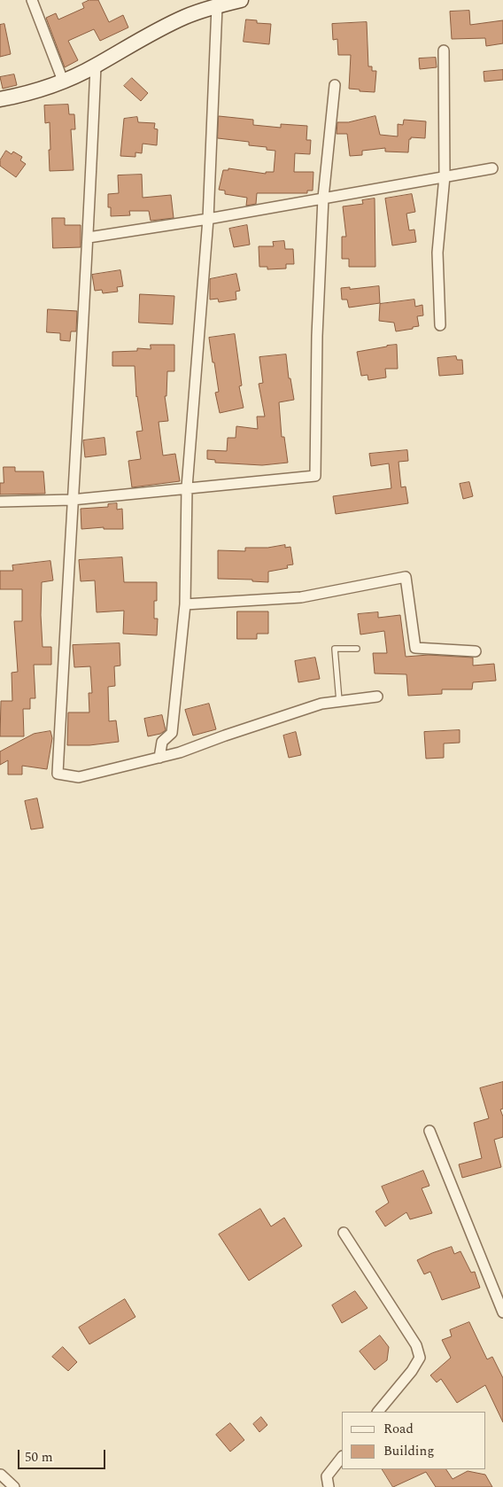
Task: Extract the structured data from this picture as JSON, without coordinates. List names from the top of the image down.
{
  "legend": ["Road", "Building"],
  "scale_bar": "50 m"
}
